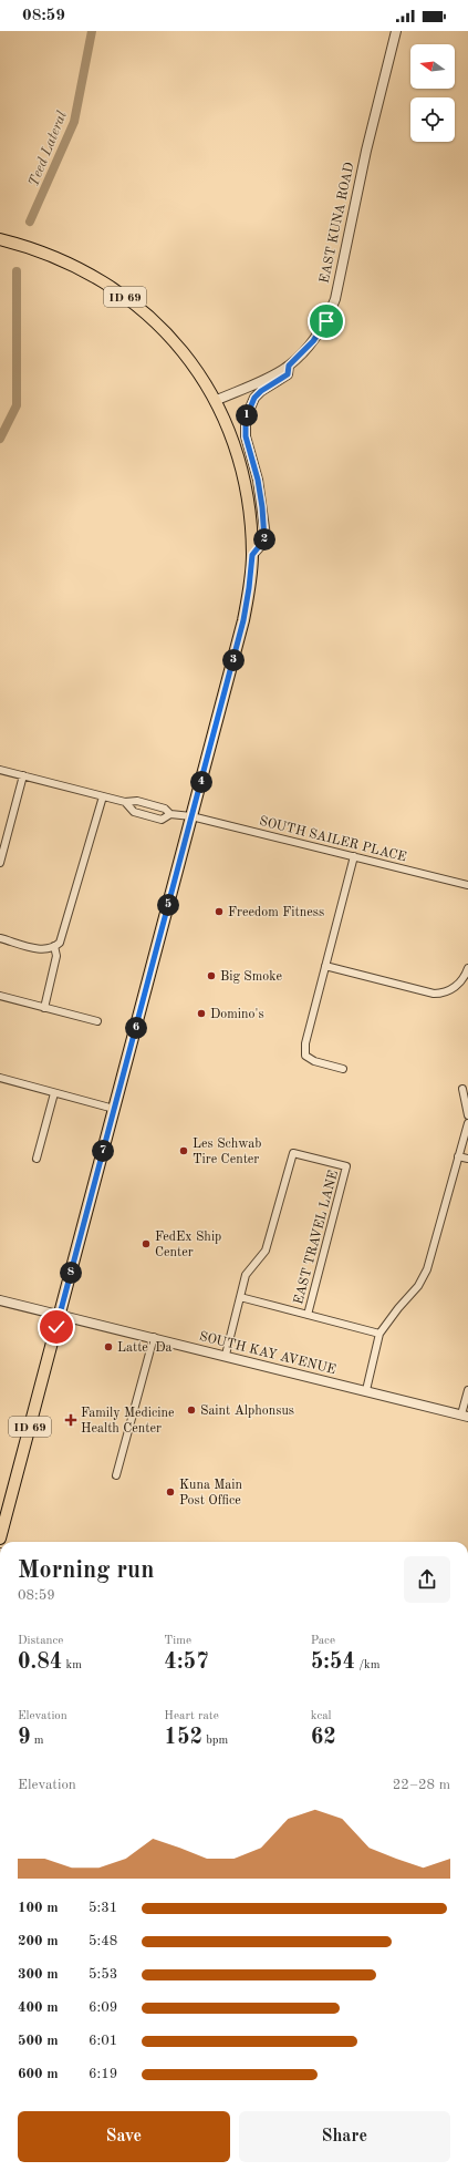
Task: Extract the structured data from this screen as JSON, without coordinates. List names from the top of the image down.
{
  "streets": {
    "main road": ["ID 69"],
    "street": [
      "EAST KUNA ROAD",
      "SOUTH SAILER PLACE",
      "EAST TRAVEL LANE",
      "SOUTH KAY AVENUE"
    ]
  },
  "crossings": [
    ["EAST KUNA ROAD", "ID 69"],
    ["ID 69", "SOUTH SAILER PLACE"],
    ["ID 69", "SOUTH KAY AVENUE"]
  ],
  "water": ["Teed Lateral"],
  "places": {
    "other": [
      "Freedom Fitness",
      "Big Smoke",
      "Domino's",
      "Les Schwab Tire Center",
      "FedEx Ship Center",
      "Latte' Da",
      "Saint Alphonsus",
      "Kuna Main Post Office"
    ],
    "health": ["Family Medicine Health Center"]
  },
  "north": "left",
  "page": {
    "status": "08:59",
    "pins": [
      "1",
      "2",
      "3",
      "4",
      "5",
      "6",
      "7",
      "8"
    ],
    "heading": ["Morning run", "08:59"],
    "stats": [
      ["Distance", "0.84 km"],
      ["Time", "4:57"],
      ["Pace", "5:54 /km"],
      ["Elevation", "9 m"],
      ["Heart rate", "152 bpm"],
      ["kcal", "62"]
    ],
    "chart": ["Elevation", "22–28 m"],
    "list": [
      {
        "name": "100 m",
        "note": "5:31"
      },
      {
        "name": "200 m",
        "note": "5:48"
      },
      {
        "name": "300 m",
        "note": "5:53"
      },
      {
        "name": "400 m",
        "note": "6:09"
      },
      {
        "name": "500 m",
        "note": "6:01"
      },
      {
        "name": "600 m",
        "note": "6:19"
      }
    ],
    "buttons": ["Save", "Share"]
  }
}
